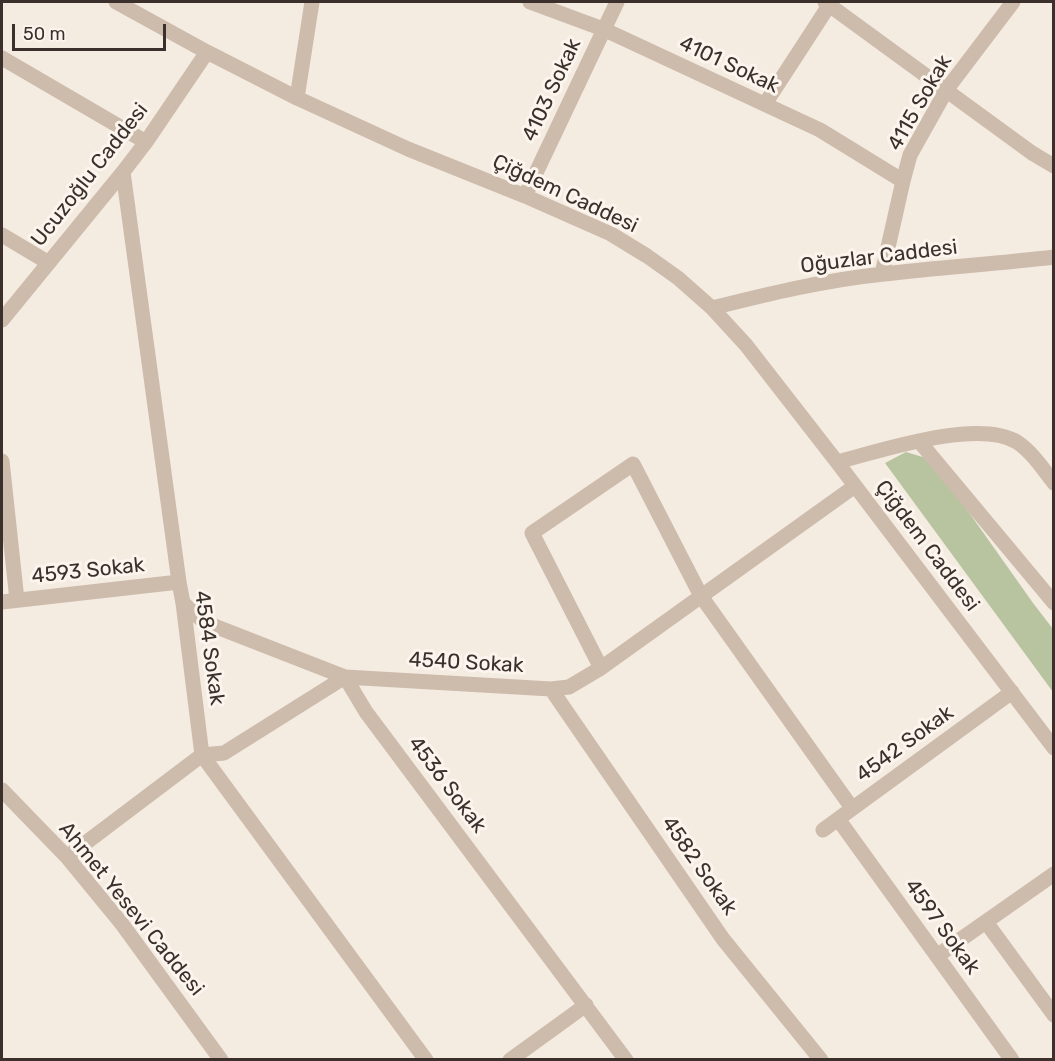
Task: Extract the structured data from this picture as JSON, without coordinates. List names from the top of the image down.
{
  "streets": {
    "street": [
      "4101 Sokak",
      "4103 Sokak",
      "4115 Sokak",
      "Ucuzoğlu Caddesi",
      "Çiğdem Caddesi",
      "Oğuzlar Caddesi",
      "4593 Sokak",
      "4584 Sokak",
      "4540 Sokak",
      "4542 Sokak",
      "4536 Sokak",
      "4582 Sokak",
      "Ahmet Yesevi Caddesi",
      "4597 Sokak"
    ]
  },
  "crossings": [
    ["4101 Sokak", "4103 Sokak"],
    ["4101 Sokak", "4115 Sokak"],
    ["4103 Sokak", "Çiğdem Caddesi"],
    ["4115 Sokak", "Oğuzlar Caddesi"],
    ["Ucuzoğlu Caddesi", "Çiğdem Caddesi"],
    ["Ucuzoğlu Caddesi", "4584 Sokak"],
    ["Çiğdem Caddesi", "Oğuzlar Caddesi"],
    ["Çiğdem Caddesi", "4540 Sokak"],
    ["Çiğdem Caddesi", "4542 Sokak"],
    ["4593 Sokak", "4584 Sokak"],
    ["4540 Sokak", "4536 Sokak"],
    ["4540 Sokak", "4582 Sokak"],
    ["4542 Sokak", "4597 Sokak"]
  ],
  "scale_bar": "50 m"
}
